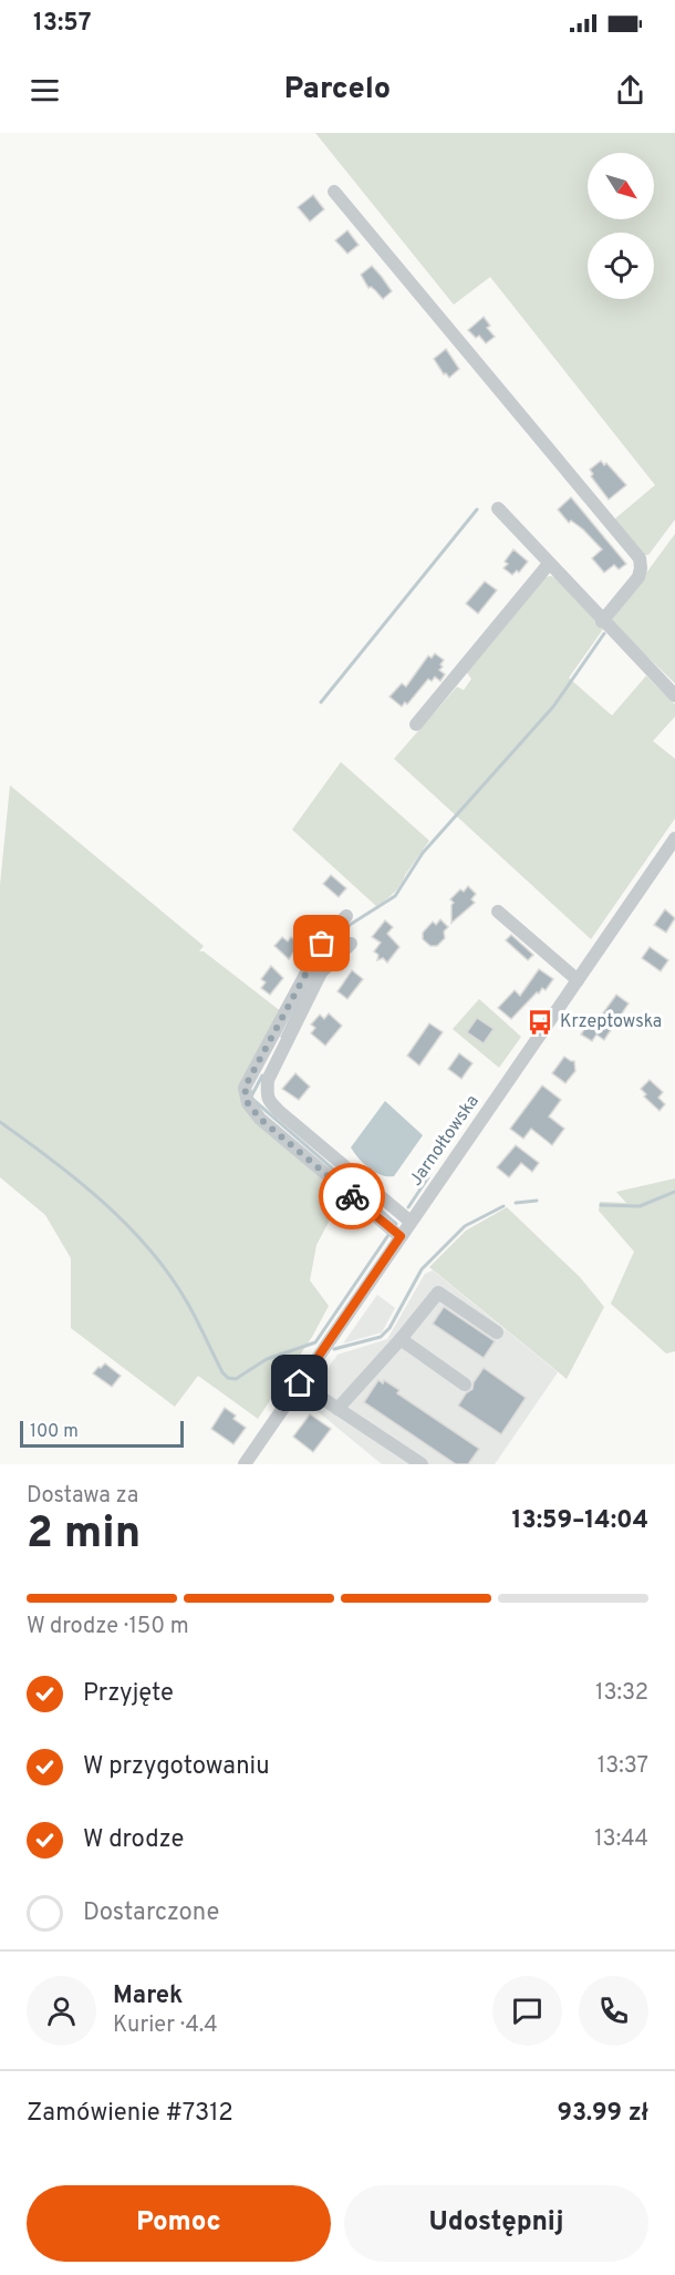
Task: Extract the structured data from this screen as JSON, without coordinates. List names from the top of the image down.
{
  "streets": {
    "street": ["Jarnołtowska"]
  },
  "places": {
    "bus stop": ["Krzeptowska"]
  },
  "scale_bar": "100 m",
  "north": "bottom right",
  "page": {
    "status": "13:57",
    "header": "Parcelo",
    "scale": "100 m",
    "heading": ["2 min", "Dostawa za", "13:59–14:04"],
    "panel": [
      "Marek",
      "Kurier · 4.4",
      "Zamówienie #7312",
      "93.99 zł"
    ],
    "bar": "W drodze · 150 m",
    "list": [
      ["Przyjęte", "13:32"],
      ["W przygotowaniu", "13:37"],
      ["W drodze", "13:44"],
      "Dostarczone"
    ],
    "buttons": ["Pomoc", "Udostępnij"]
  }
}
